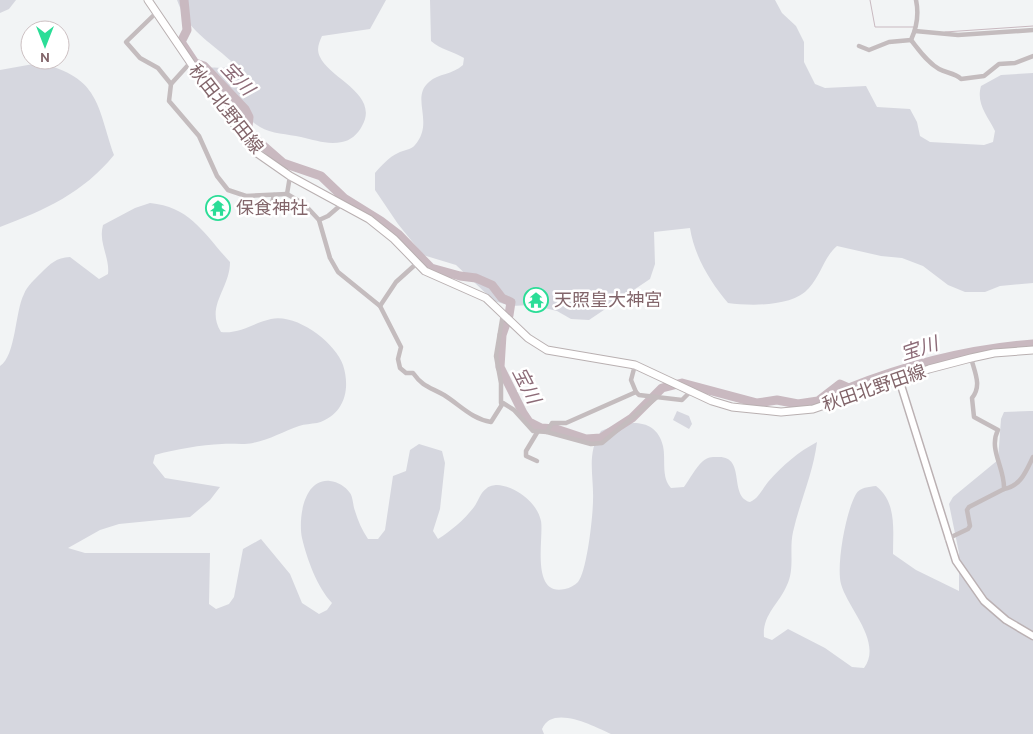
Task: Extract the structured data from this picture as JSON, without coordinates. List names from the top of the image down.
{
  "streets": {
    "main road": ["秋田北野田線"]
  },
  "water": ["宝川"],
  "places": {
    "temple": ["保食神社", "天照皇大神宮"]
  },
  "north": "bottom"
}
